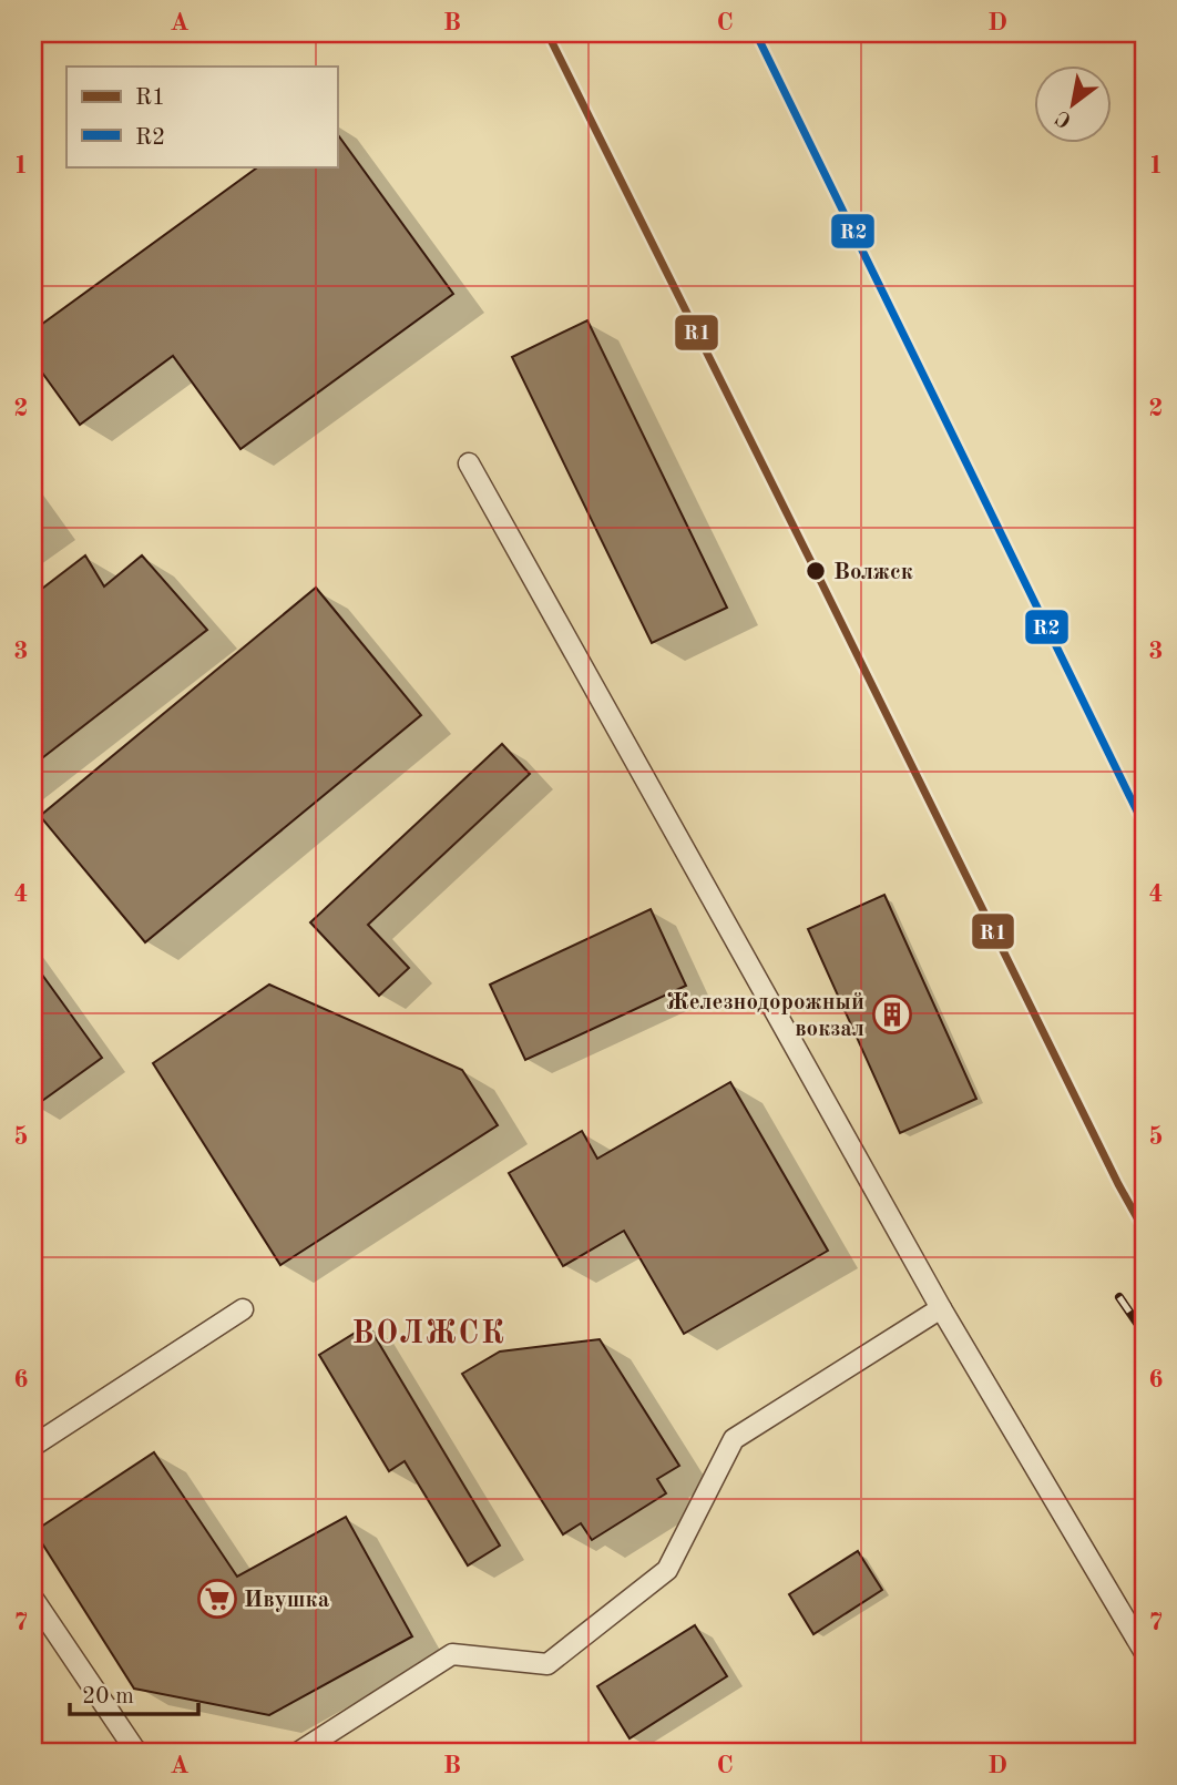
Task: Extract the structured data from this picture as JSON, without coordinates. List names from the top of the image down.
{
  "districts": ["ВОЛЖСК"],
  "places": {
    "other": ["Волжск"],
    "building": ["Железнодорожный вокзал"],
    "supermarket": ["Ивушка"]
  },
  "lines": ["transit line R1", "transit line R2"],
  "legend": ["R1", "R2"],
  "scale_bar": "20 m",
  "north": "bottom left",
  "grid": {
    "columns": [
      "A",
      "B",
      "C",
      "D"
    ],
    "rows": [
      "1",
      "2",
      "3",
      "4",
      "5",
      "6",
      "7"
    ]
  }
}
